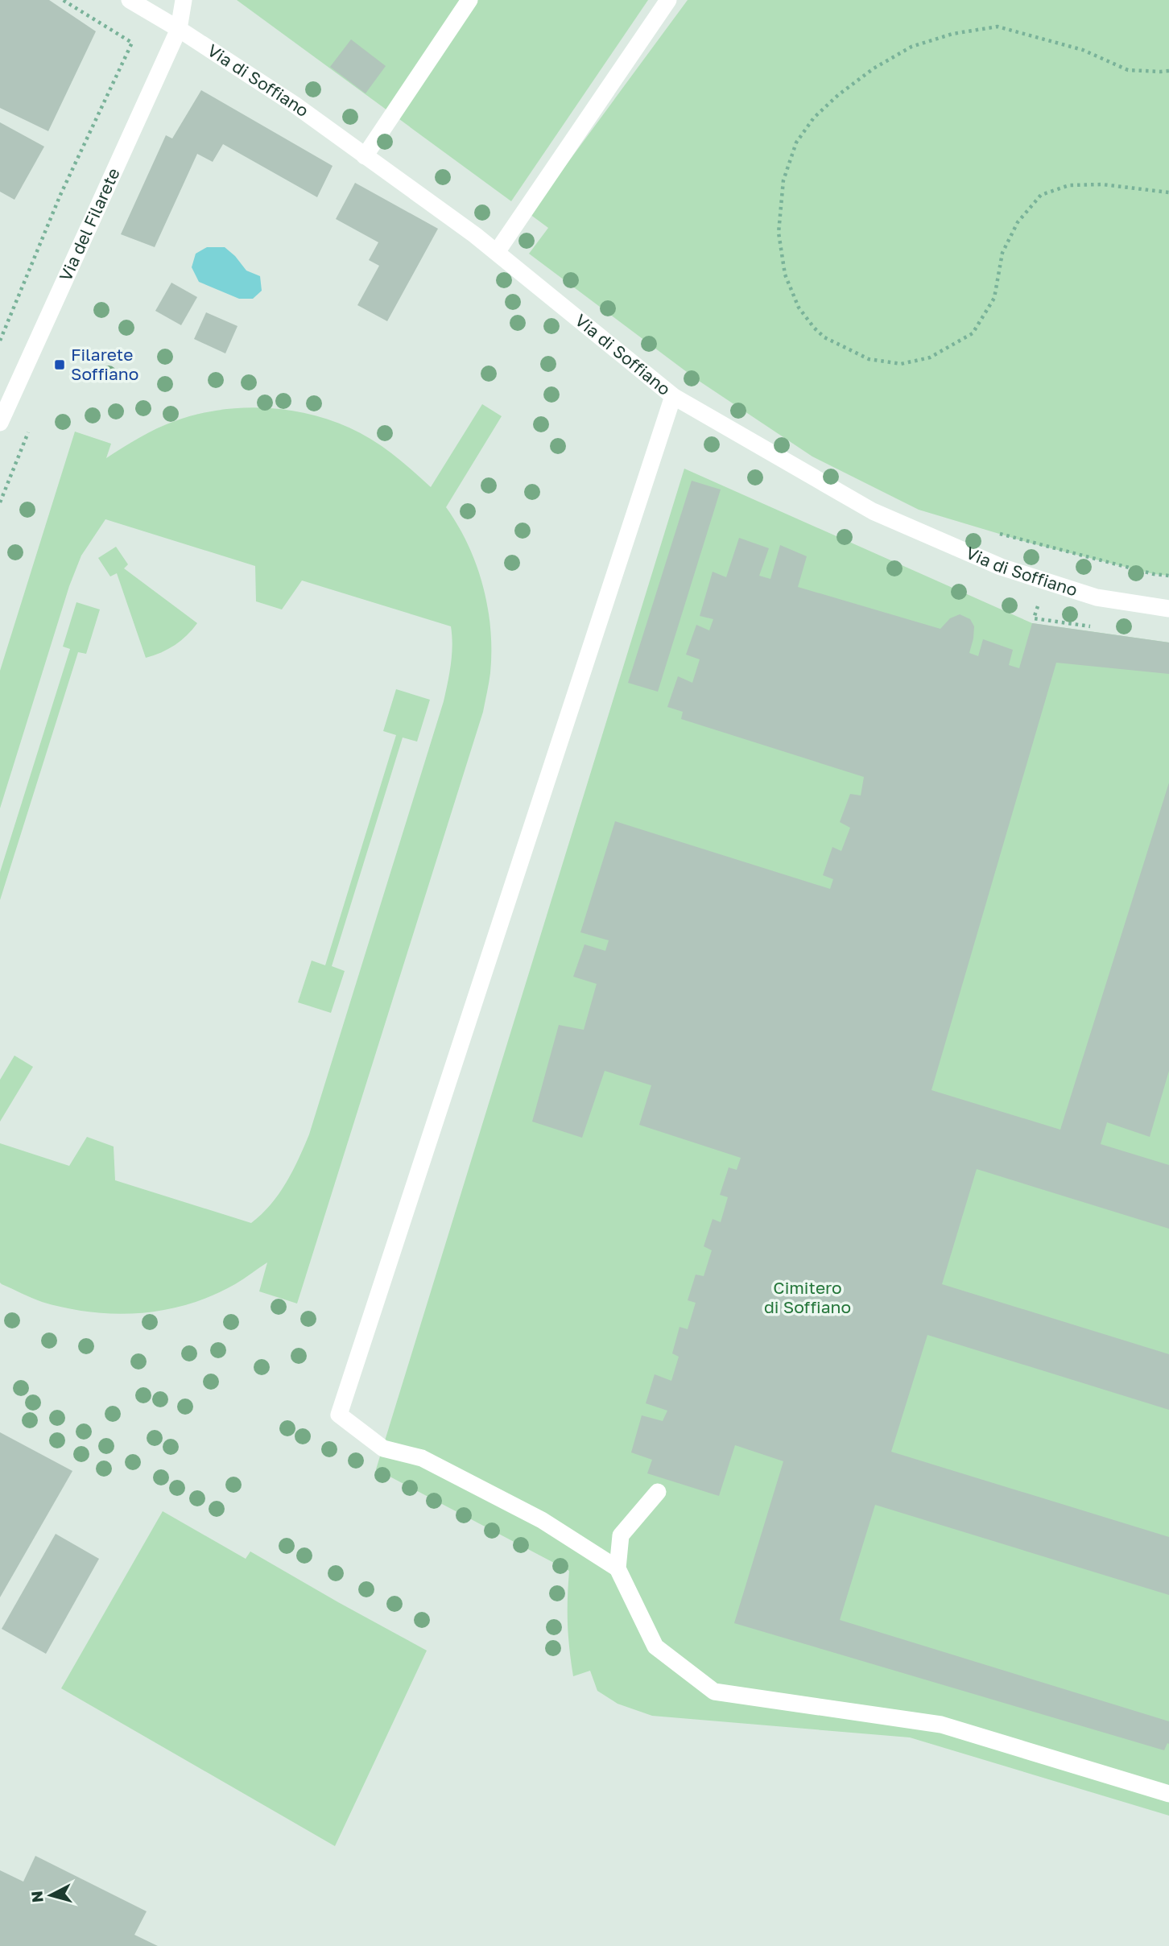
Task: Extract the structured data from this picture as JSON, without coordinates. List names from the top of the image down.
{
  "streets": {
    "street": ["Via di Soffiano", "Via del Filarete"]
  },
  "crossings": [
    ["Via di Soffiano", "Via del Filarete"]
  ],
  "parks": ["Cimitero di Soffiano"],
  "places": {
    "transit": ["Filarete Soffiano"]
  },
  "north": "left"
}
